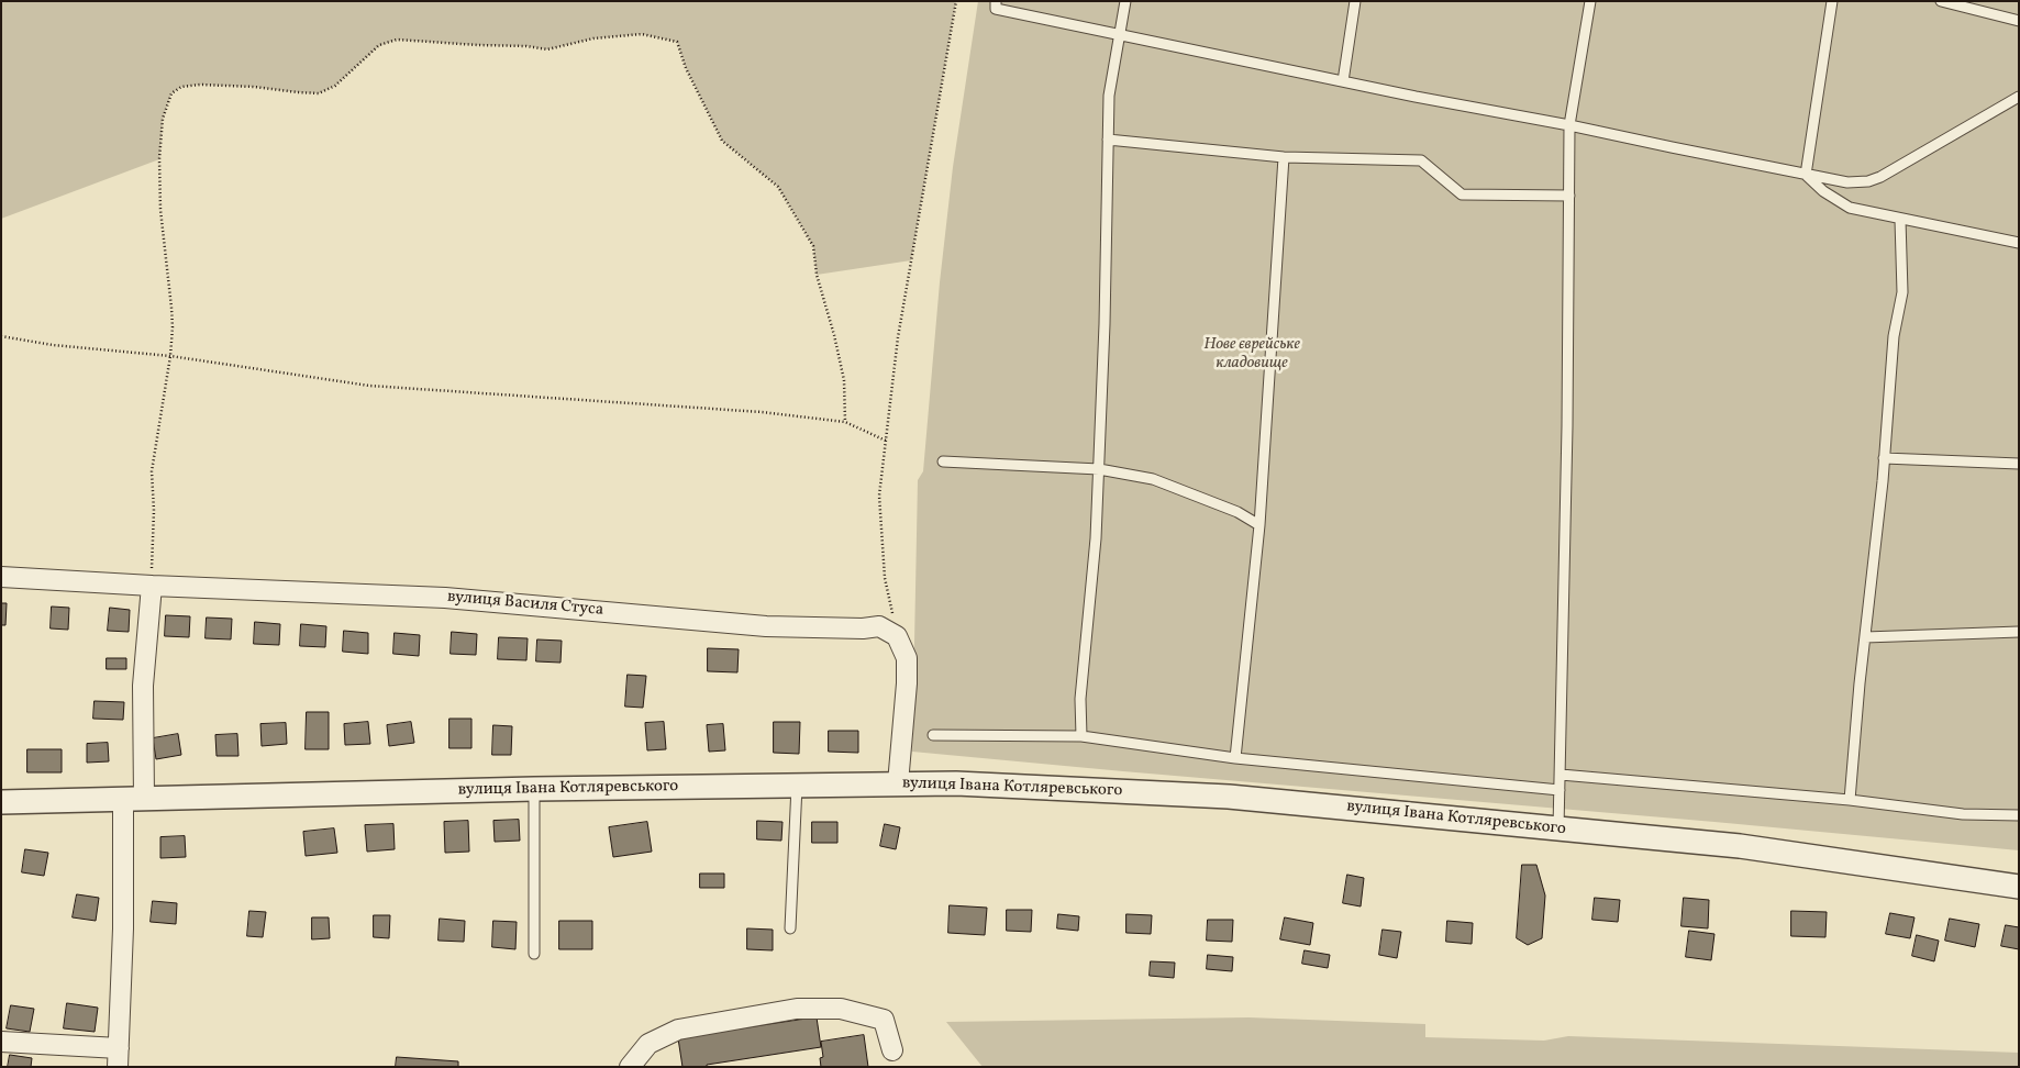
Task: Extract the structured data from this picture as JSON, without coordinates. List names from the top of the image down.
{
  "streets": {
    "street": ["вулиця Василя Стуса", "вулиця Івана Котляревського"]
  },
  "parks": ["Нове єврейське кладовище"]
}
